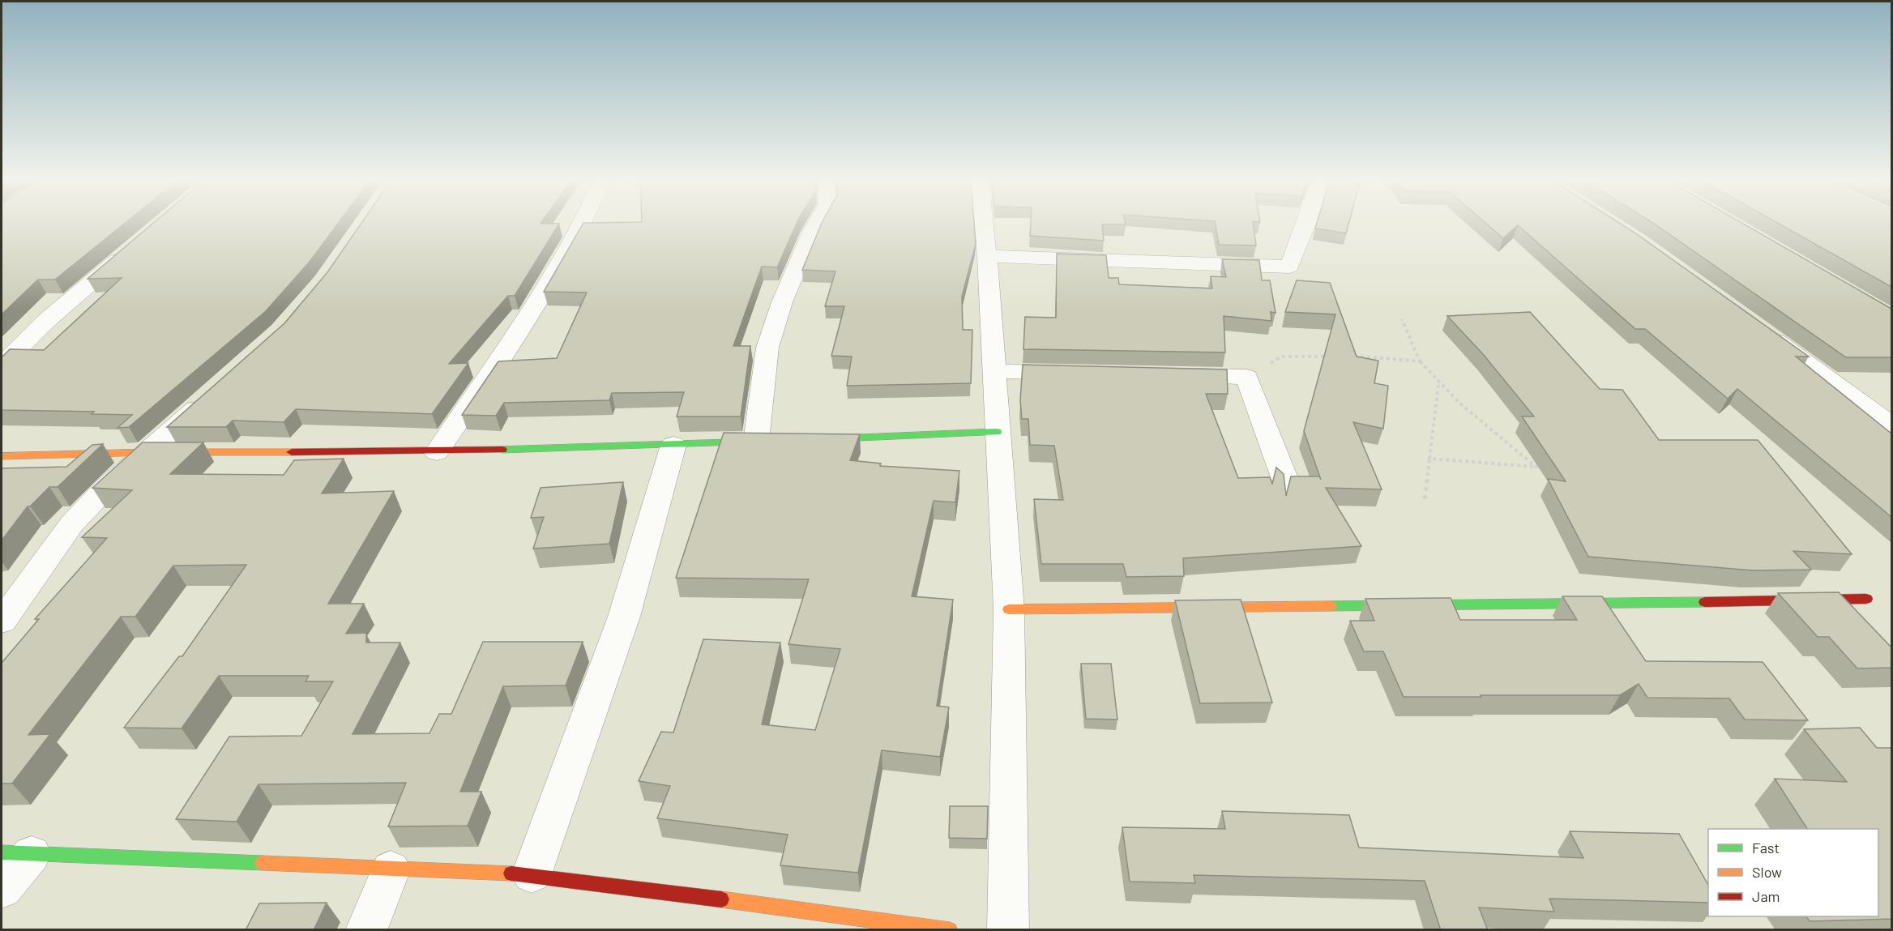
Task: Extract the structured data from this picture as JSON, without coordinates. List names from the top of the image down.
{
  "legend": ["Fast", "Slow", "Jam"]
}
